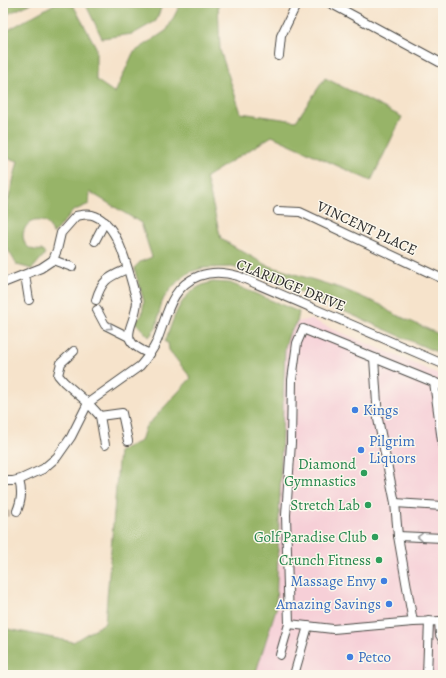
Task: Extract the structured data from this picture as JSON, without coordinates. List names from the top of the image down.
{
  "streets": {
    "street": ["VINCENT PLACE", "CLARIDGE DRIVE"]
  },
  "places": [
    "Kings",
    "Pilgrim Liquors",
    "Diamond Gymnastics",
    "Stretch Lab",
    "Golf Paradise Club",
    "Crunch Fitness",
    "Massage Envy",
    "Amazing Savings",
    "Petco"
  ]
}
